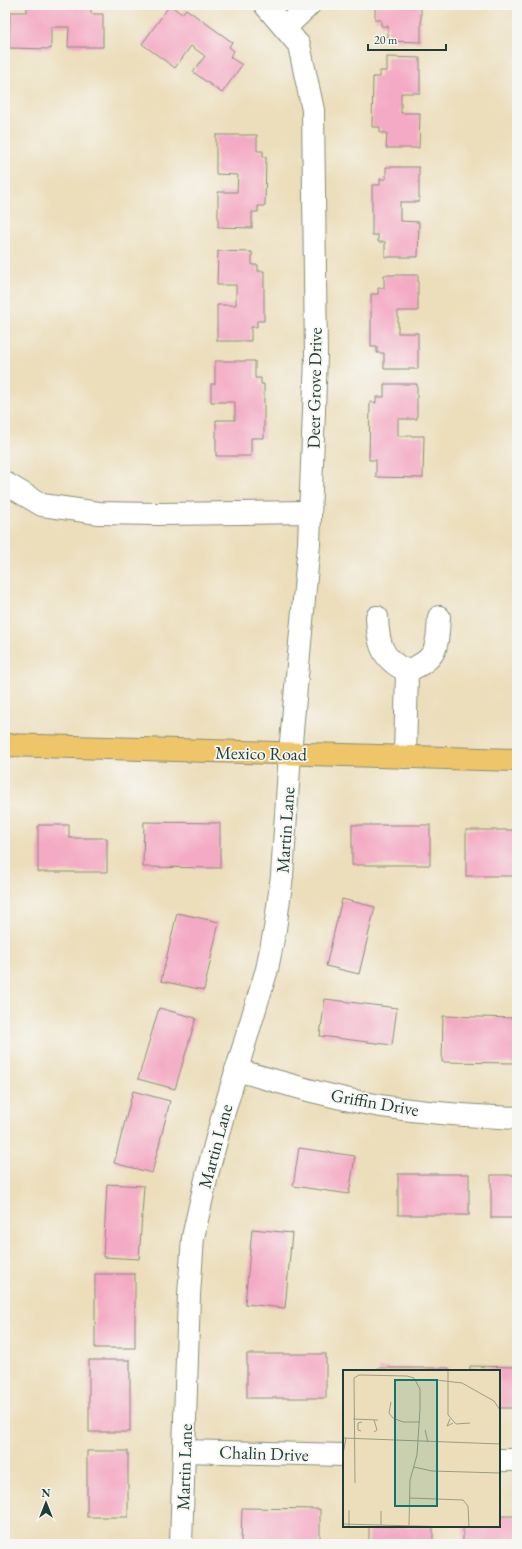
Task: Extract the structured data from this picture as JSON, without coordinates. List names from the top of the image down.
{
  "streets": {
    "main road": ["Mexico Road"],
    "street": [
      "Deer Grove Drive",
      "Martin Lane",
      "Griffin Drive",
      "Chalin Drive"
    ]
  },
  "crossings": [
    ["Deer Grove Drive", "Mexico Road"],
    ["Deer Grove Drive", "Martin Lane"],
    ["Mexico Road", "Martin Lane"],
    ["Martin Lane", "Griffin Drive"],
    ["Martin Lane", "Chalin Drive"]
  ],
  "scale_bar": "20 m",
  "north": "top"
}
